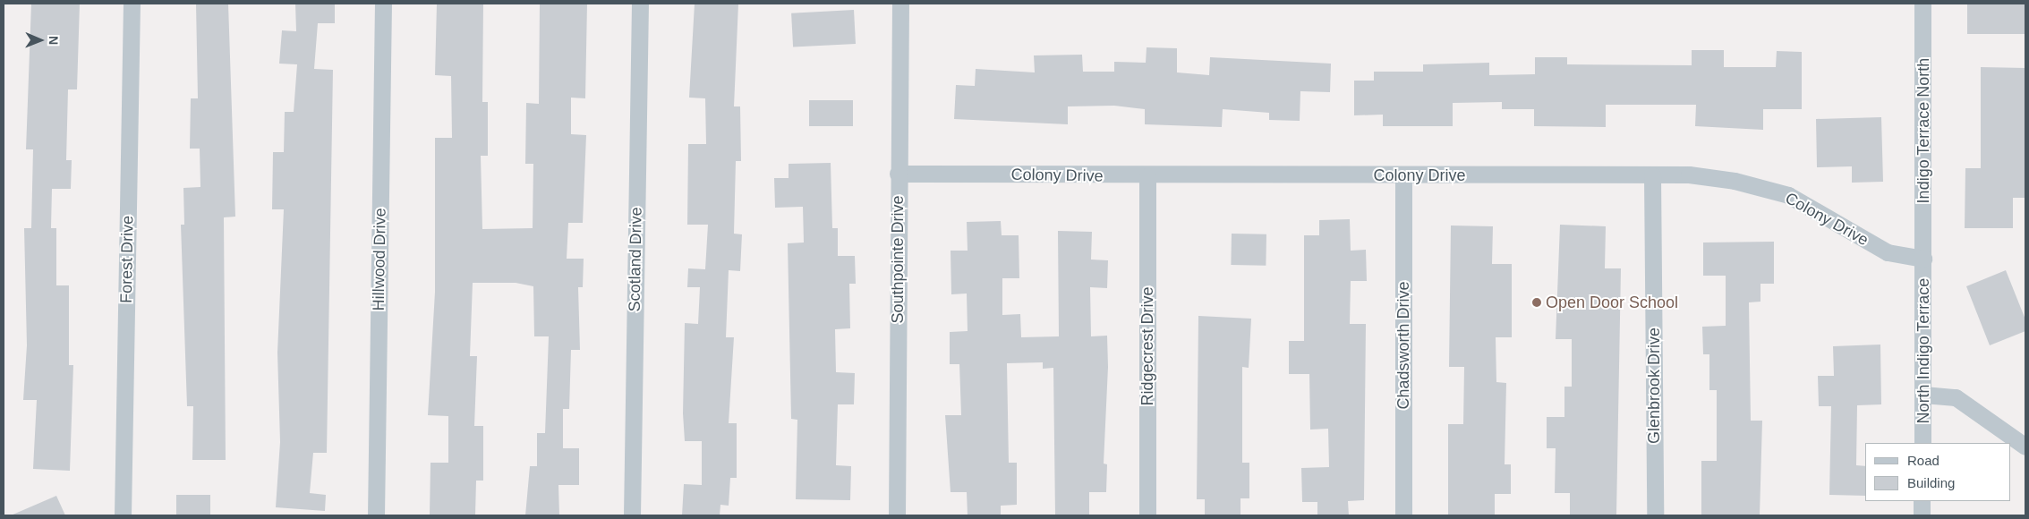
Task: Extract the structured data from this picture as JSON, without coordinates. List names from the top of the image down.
{
  "streets": {
    "street": [
      "Indigo Terrace North",
      "Colony Drive",
      "Forest Drive",
      "Hillwood Drive",
      "Scotland Drive",
      "Southpointe Drive",
      "Chadsworth Drive",
      "Ridgecrest Drive",
      "North Indigo Terrace",
      "Glenbrook Drive"
    ]
  },
  "crossings": [
    ["Indigo Terrace North", "Colony Drive"],
    ["Indigo Terrace North", "North Indigo Terrace"],
    ["Colony Drive", "Southpointe Drive"],
    ["Colony Drive", "Chadsworth Drive"],
    ["Colony Drive", "Ridgecrest Drive"],
    ["Colony Drive", "North Indigo Terrace"],
    ["Colony Drive", "Glenbrook Drive"]
  ],
  "places": ["Open Door School"],
  "legend": ["Road", "Building"],
  "north": "right"
}
